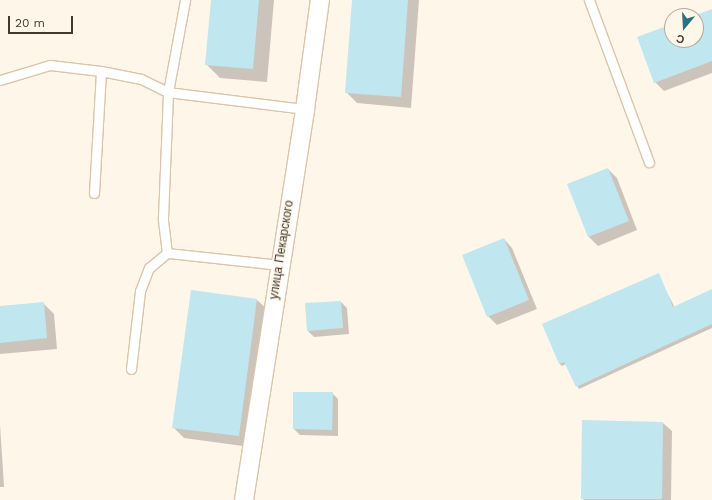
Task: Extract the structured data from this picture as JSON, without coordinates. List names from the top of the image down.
{
  "streets": {
    "street": ["улица Пекарского"]
  },
  "scale_bar": "20 m",
  "north": "bottom"
}
